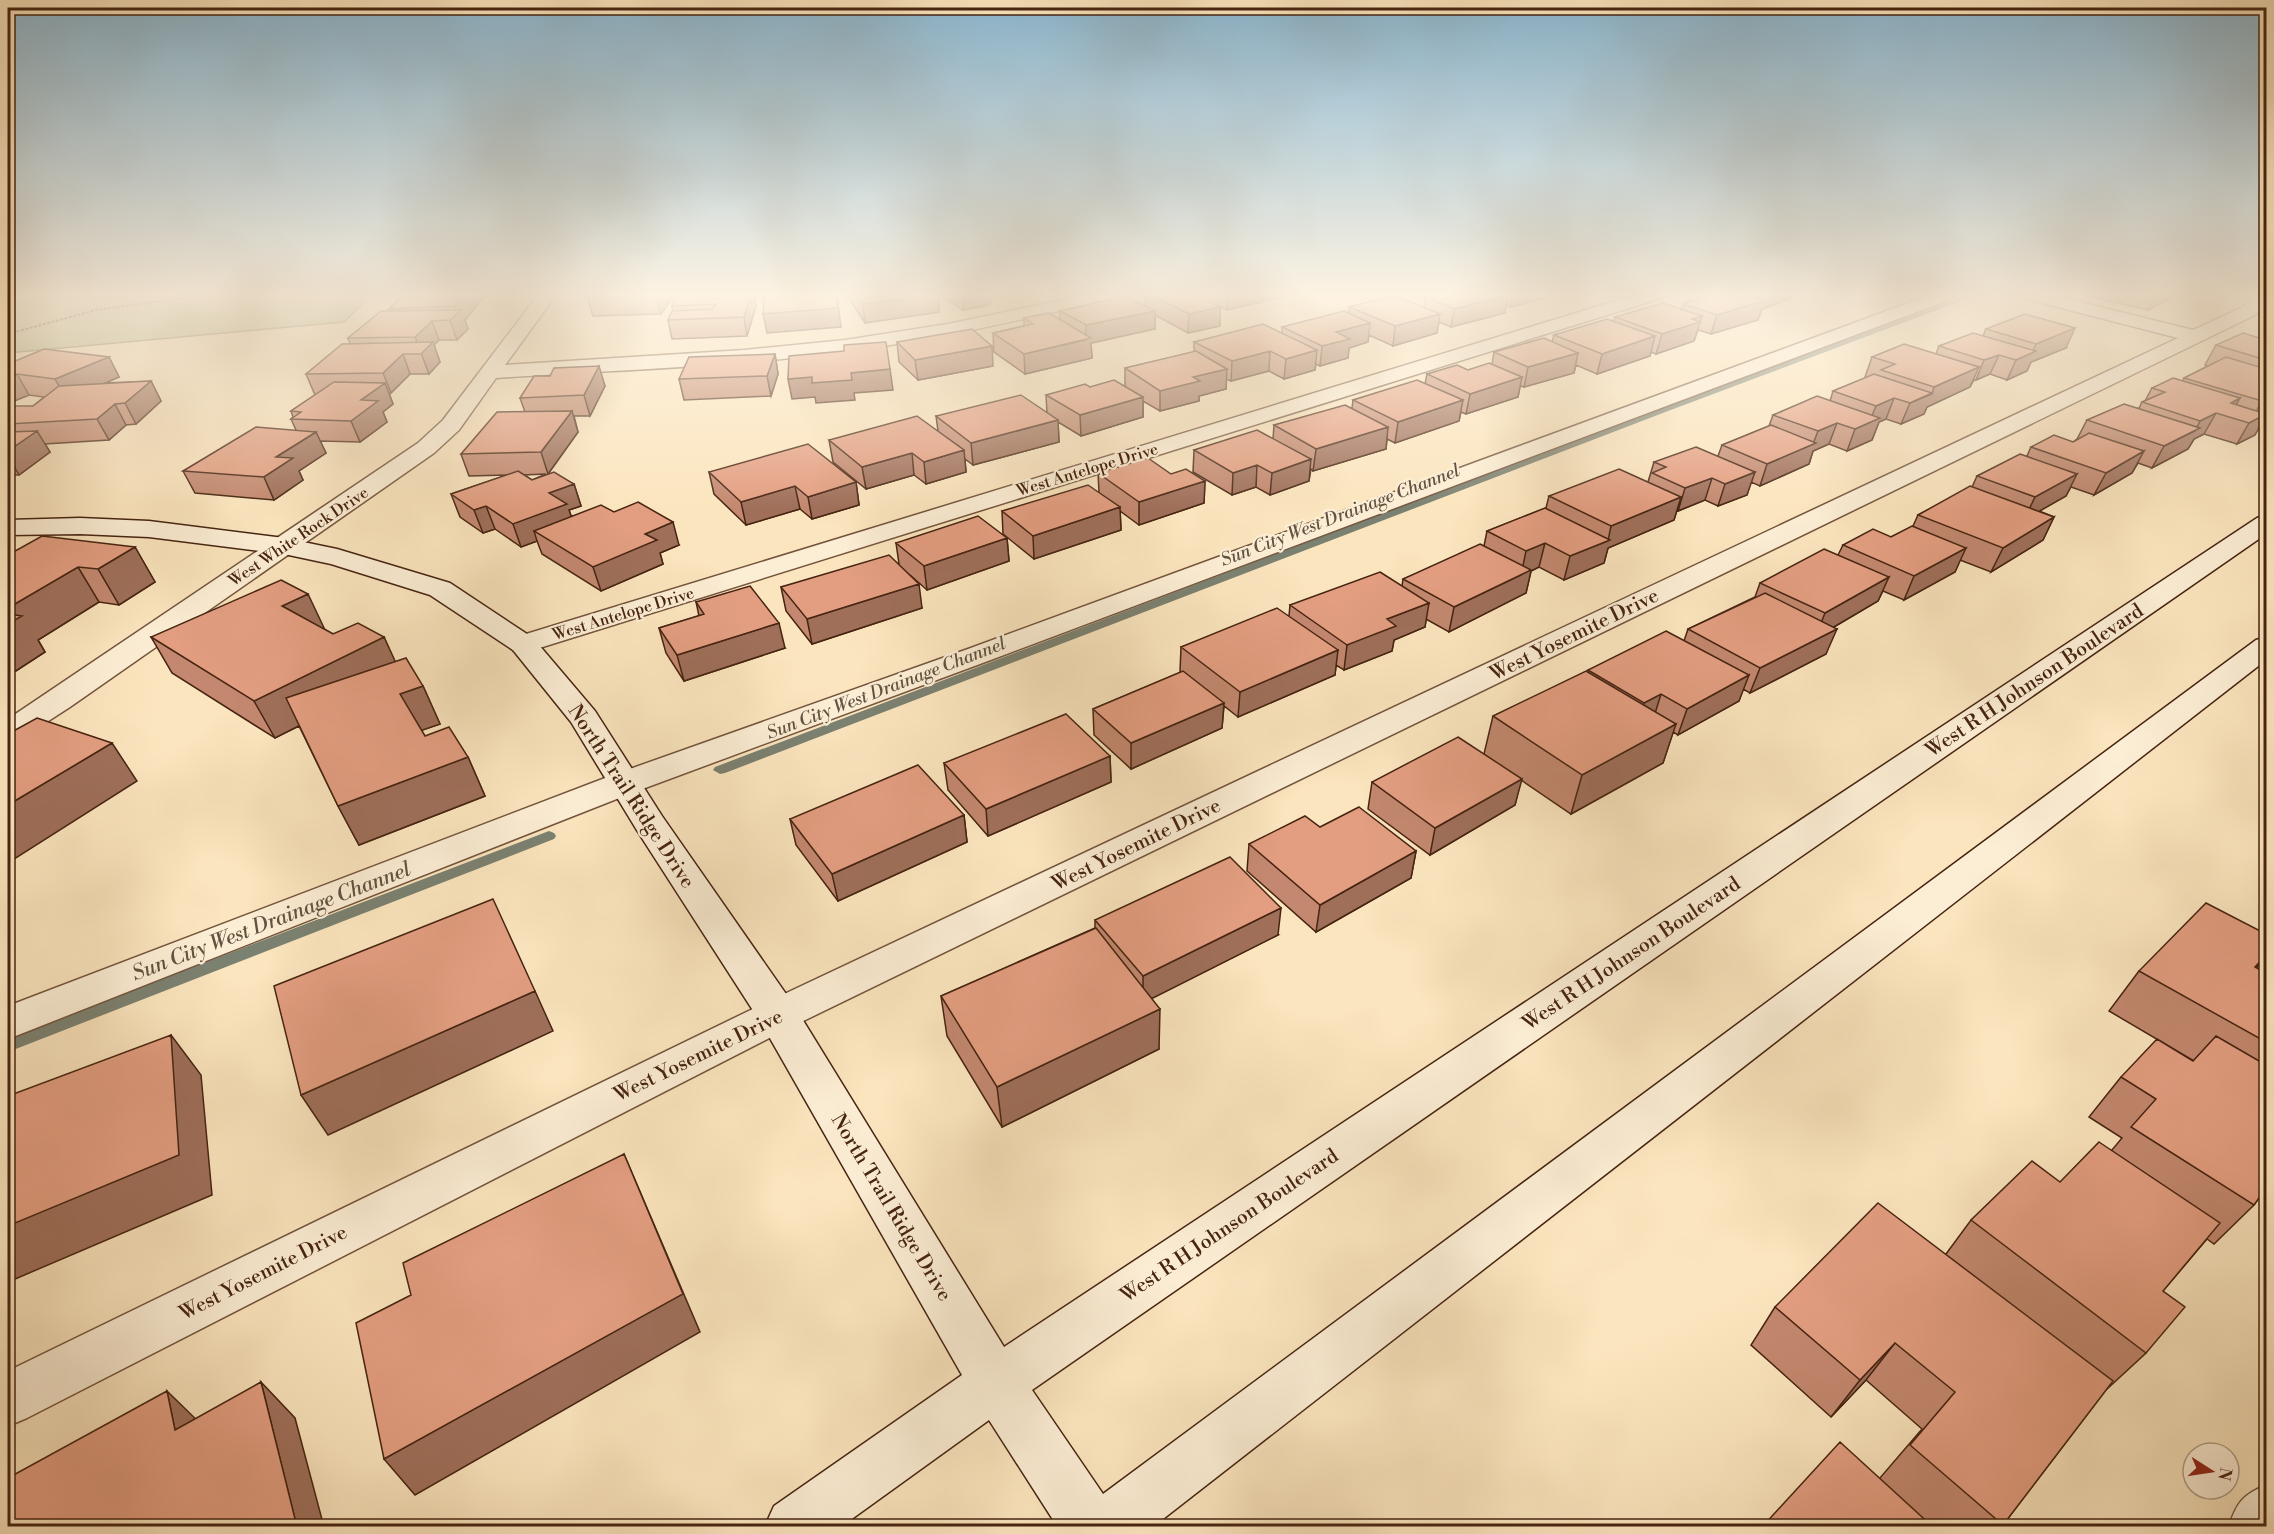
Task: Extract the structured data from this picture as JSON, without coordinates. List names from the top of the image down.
{
  "streets": {
    "street": [
      "West Antelope Drive",
      "West White Rock Drive",
      "West Yosemite Drive",
      "West R H Johnson Boulevard",
      "North Trail Ridge Drive"
    ]
  },
  "crossings": [
    ["West Antelope Drive", "North Trail Ridge Drive"],
    ["West White Rock Drive", "North Trail Ridge Drive"],
    ["West Yosemite Drive", "North Trail Ridge Drive"],
    ["West R H Johnson Boulevard", "North Trail Ridge Drive"]
  ],
  "water": ["Sun City West Drainage Channel"],
  "north": "right"
}
